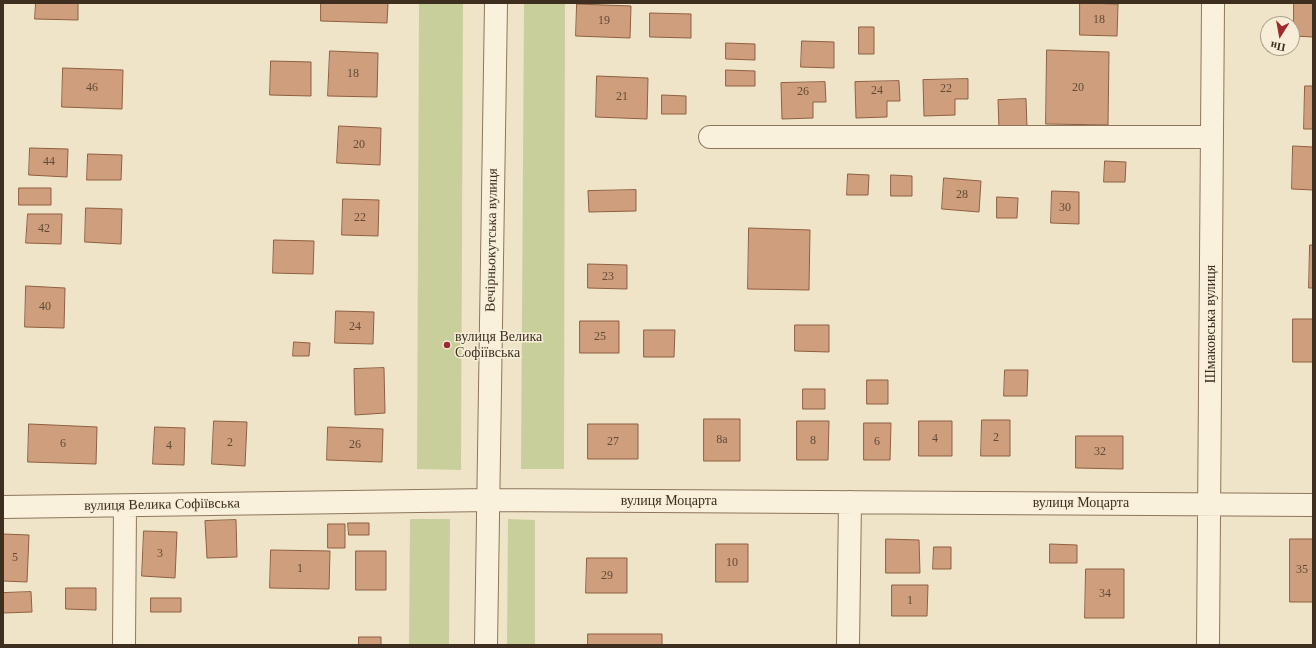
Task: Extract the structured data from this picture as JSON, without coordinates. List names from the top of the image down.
{
  "streets": {
    "street": [
      "Вечірньокутська вулиця",
      "Шмаковська вулиця",
      "вулиця Моцарта",
      "вулиця Велика Софіївська"
    ]
  },
  "crossings": [
    ["Вечірньокутська вулиця", "вулиця Моцарта"],
    ["Вечірньокутська вулиця", "вулиця Велика Софіївська"],
    ["Шмаковська вулиця", "вулиця Моцарта"],
    ["вулиця Моцарта", "вулиця Велика Софіївська"]
  ],
  "places": ["вулиця Велика Софіївська"],
  "house_numbers": [
    "18",
    "19",
    "18",
    "46",
    "20",
    "22",
    "24",
    "26",
    "21",
    "20",
    "44",
    "28",
    "30",
    "22",
    "42",
    "23",
    "40",
    "24",
    "25",
    "2",
    "4",
    "8а",
    "8",
    "27",
    "6",
    "2",
    "6",
    "26",
    "4",
    "32",
    "3",
    "5",
    "10",
    "1",
    "35",
    "29",
    "34",
    "1"
  ],
  "north": "bottom"
}
